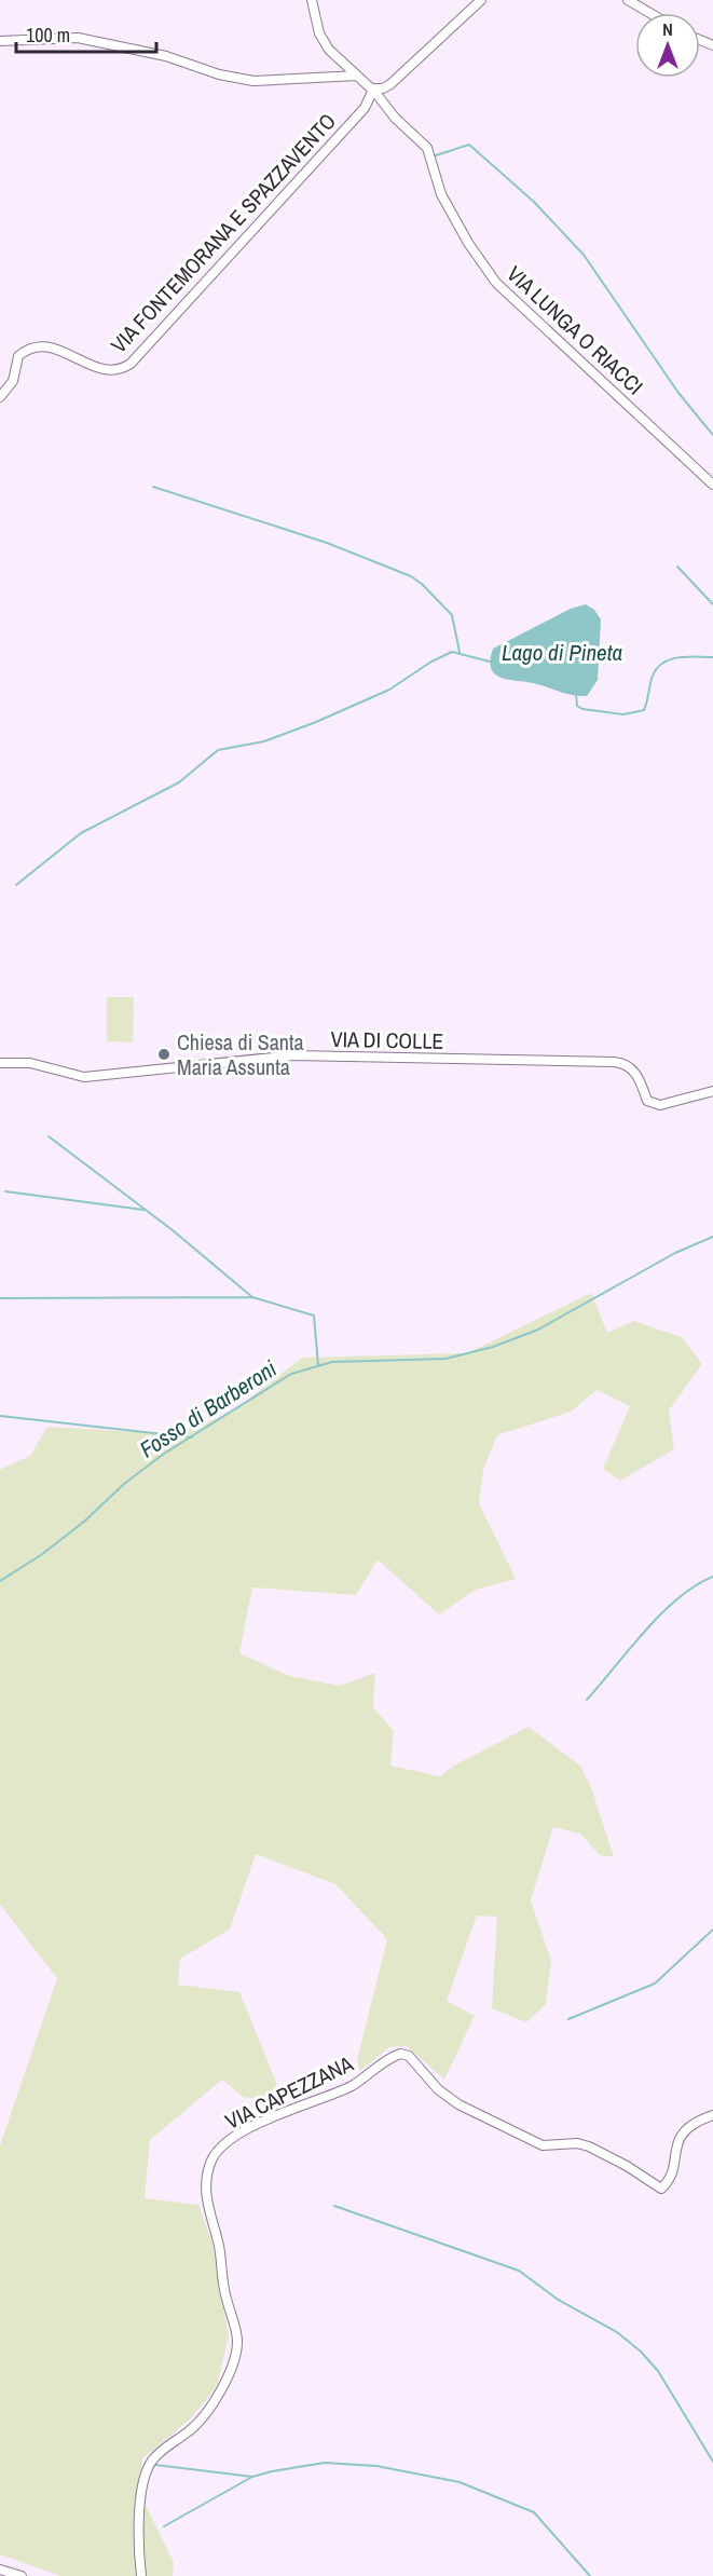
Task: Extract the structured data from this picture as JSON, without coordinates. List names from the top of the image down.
{
  "streets": {
    "street": [
      "VIA FONTEMORANA E SPAZZAVENTO",
      "VIA LUNGA O RIACCI",
      "VIA DI COLLE",
      "VIA CAPEZZANA"
    ]
  },
  "crossings": [
    ["VIA FONTEMORANA E SPAZZAVENTO", "VIA LUNGA O RIACCI"]
  ],
  "water": ["Lago di Pineta", "Fosso di Barberoni"],
  "places": ["Chiesa di Santa Maria Assunta"],
  "scale_bar": "100 m",
  "north": "top"
}
